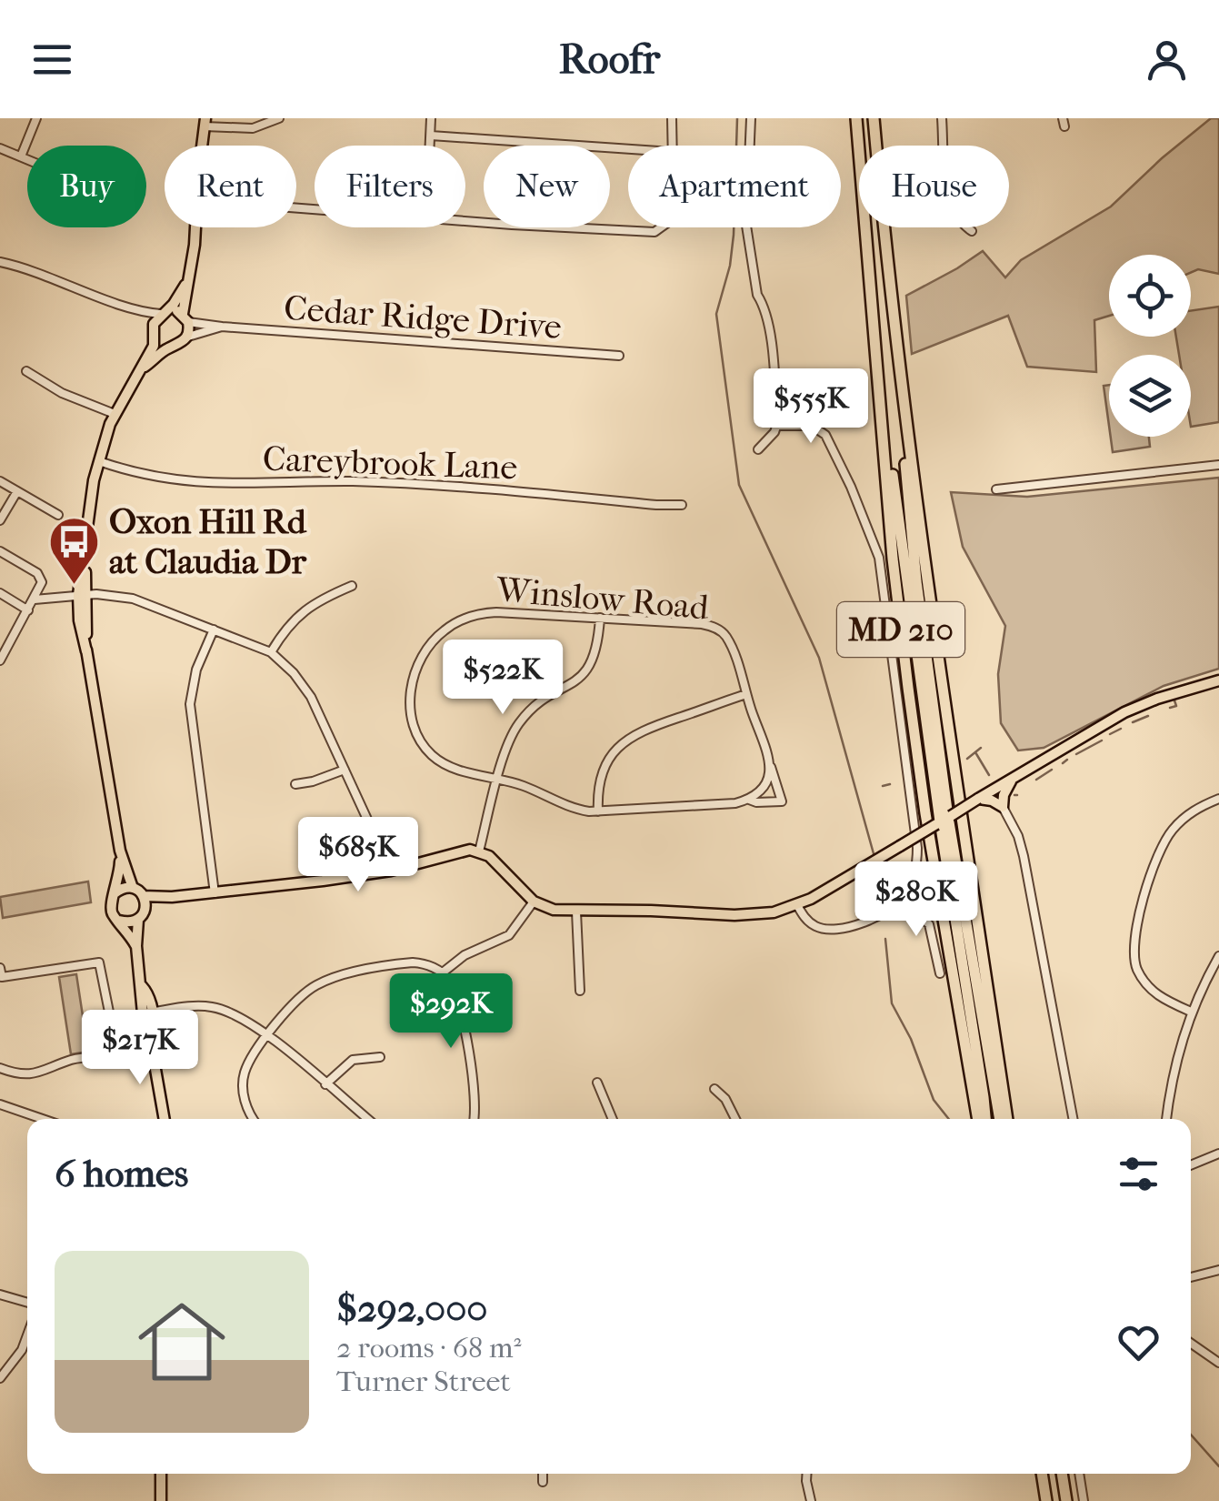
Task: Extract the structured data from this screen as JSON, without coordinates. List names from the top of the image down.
{
  "streets": {
    "highway": ["MD 210"],
    "street": ["Cedar Ridge Drive", "Careybrook Lane", "Winslow Road"]
  },
  "places": {
    "bus stop": ["Oxon Hill Rd at Claudia Dr"]
  },
  "page": {
    "header": "Roofr",
    "chip": [
      "Buy",
      "Rent",
      "Filters",
      "New",
      "Apartment",
      "House"
    ],
    "price": [
      "$555K",
      "$522K",
      "$685K",
      "$280K",
      "$292K",
      "$217K"
    ],
    "heading": "6 homes",
    "list": [
      {
        "name": "$292,000",
        "note": "2 rooms · 68 m² · Turner Street"
      }
    ]
  }
}
